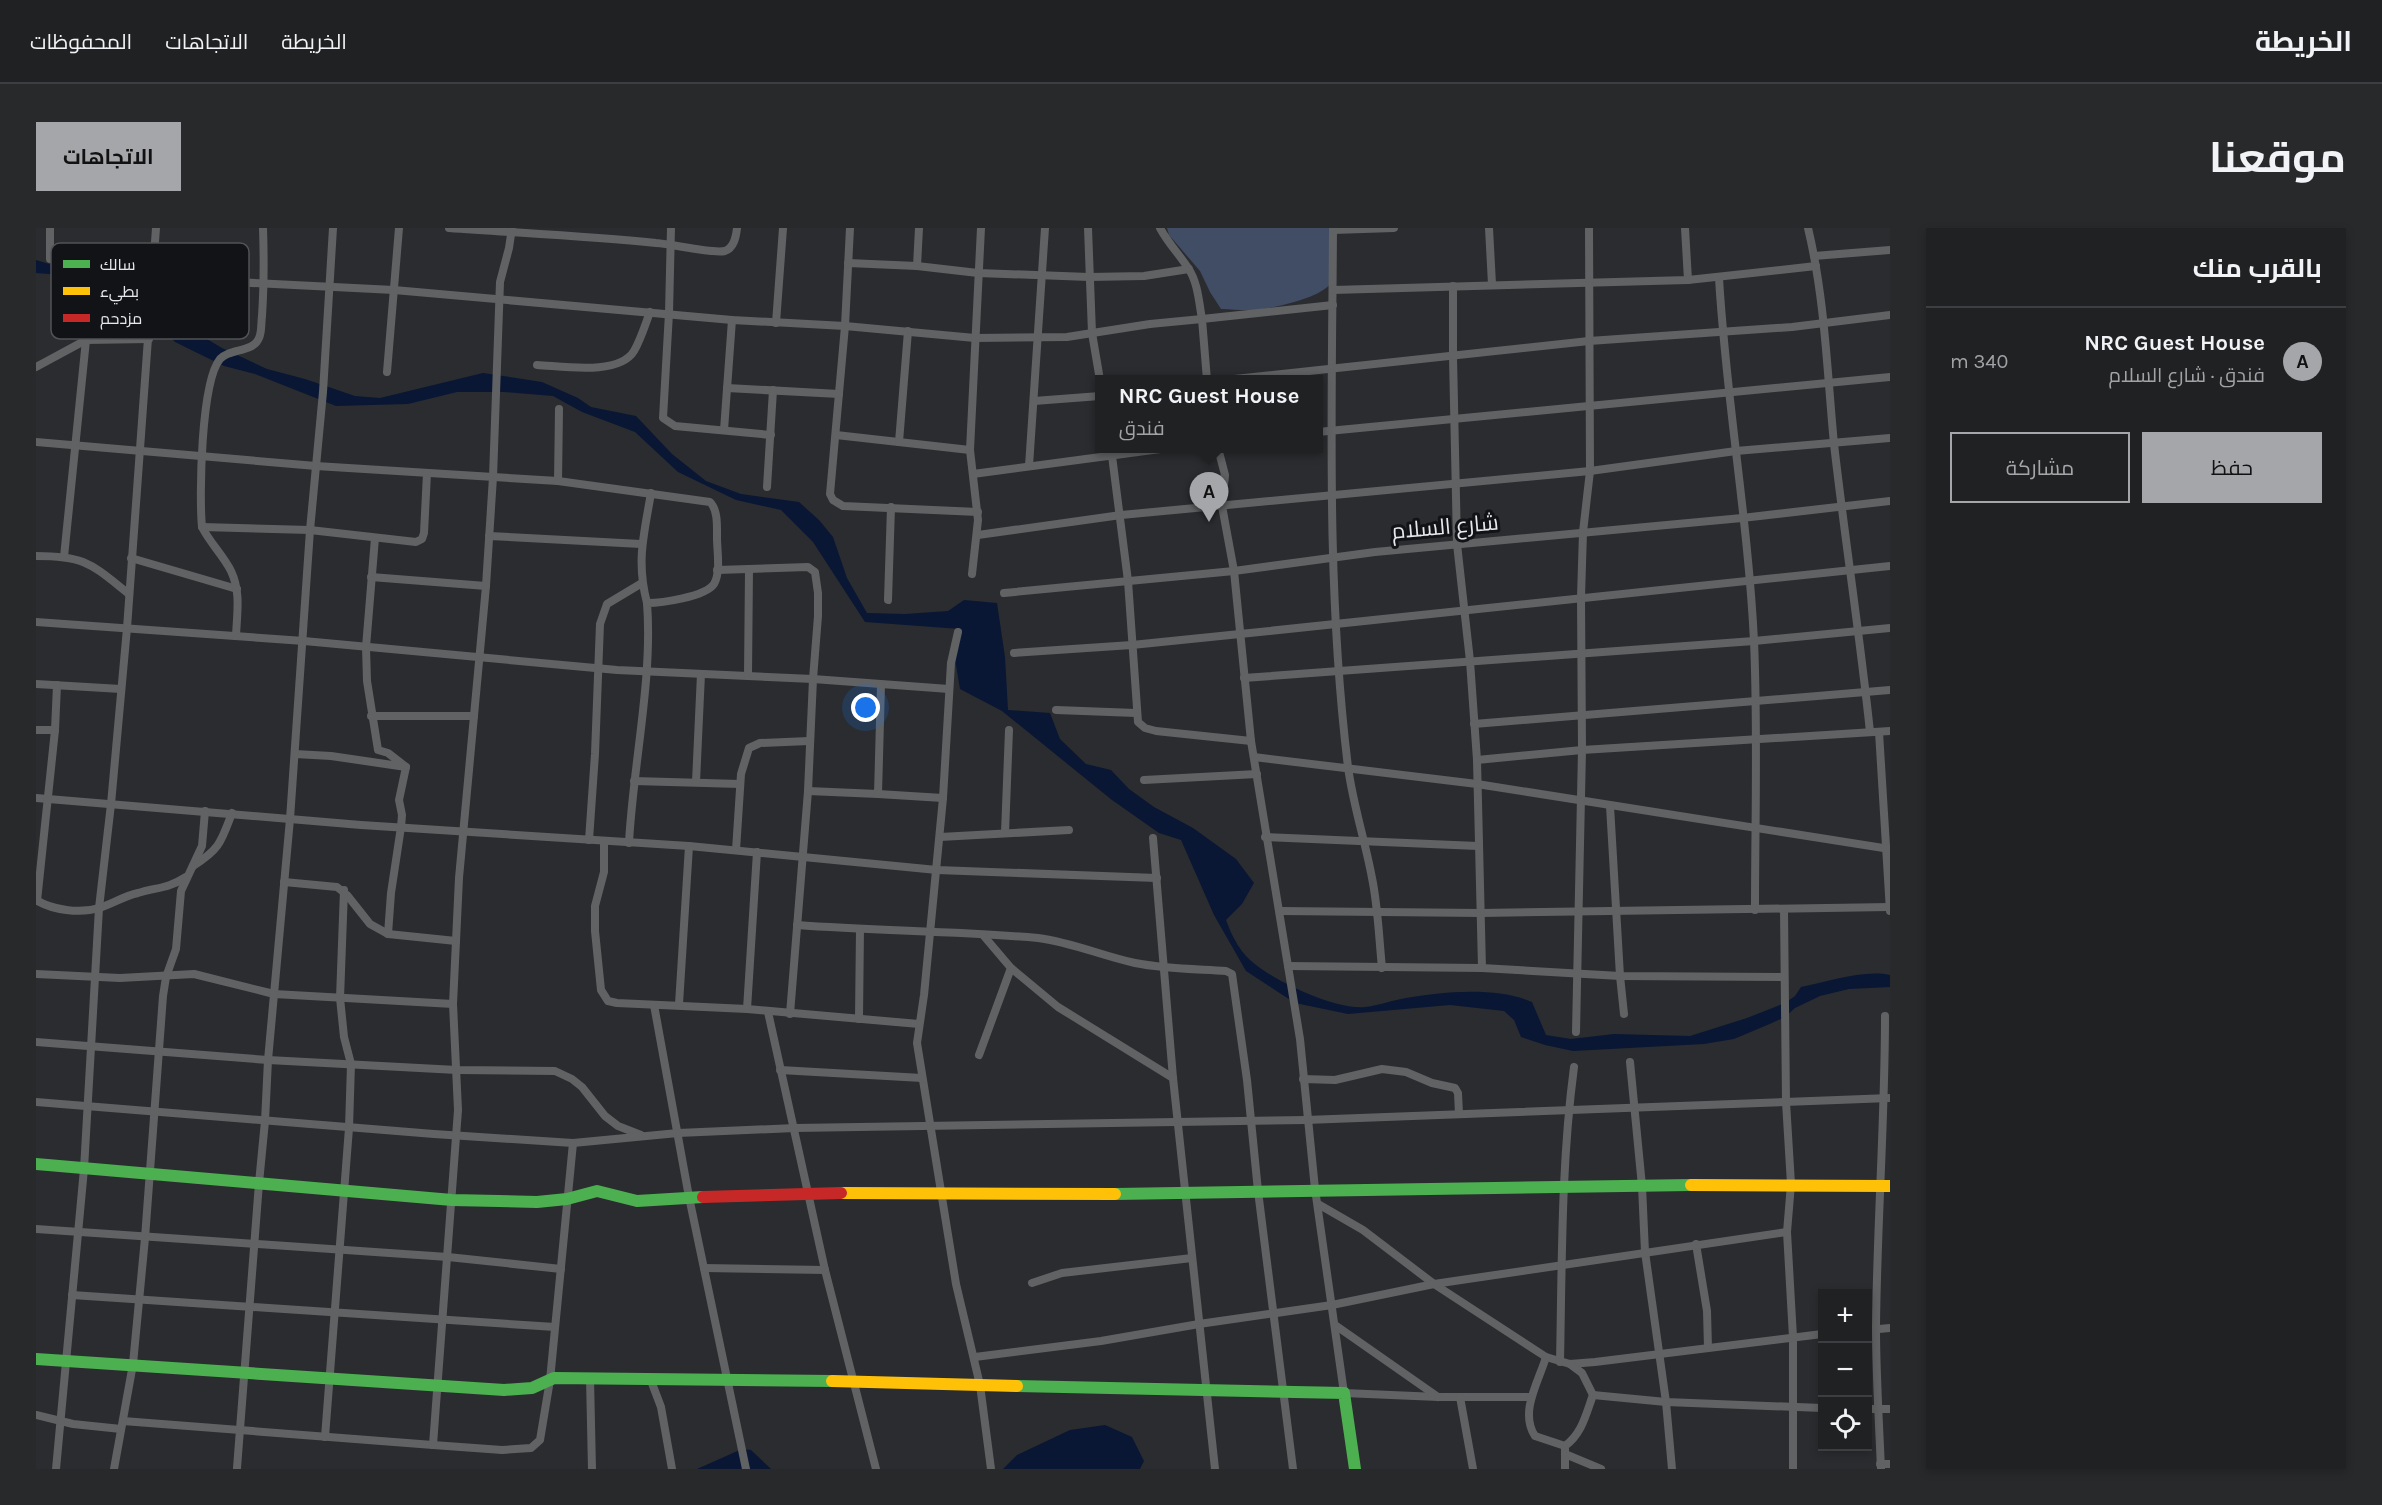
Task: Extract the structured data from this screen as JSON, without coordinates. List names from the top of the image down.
{
  "streets": {
    "street": ["شارع السلام"]
  },
  "legend": ["سالك", "بطيء", "مزدحم"],
  "page": {
    "header": "الخريطة",
    "nav": ["الخريطة", "الاتجاهات", "المحفوظات"],
    "title": "موقعنا",
    "buttons": [
      "الاتجاهات",
      ["حفظ", "مشاركة"]
    ],
    "heading": "بالقرب منك",
    "list": [
      {
        "mark": "A",
        "name": "NRC Guest House",
        "note": "فندق · شارع السلام",
        "value": "340 m"
      }
    ],
    "popup": ["NRC Guest House", "فندق"],
    "pins": "A",
    "map_buttons": ["+", "−"]
  }
}
